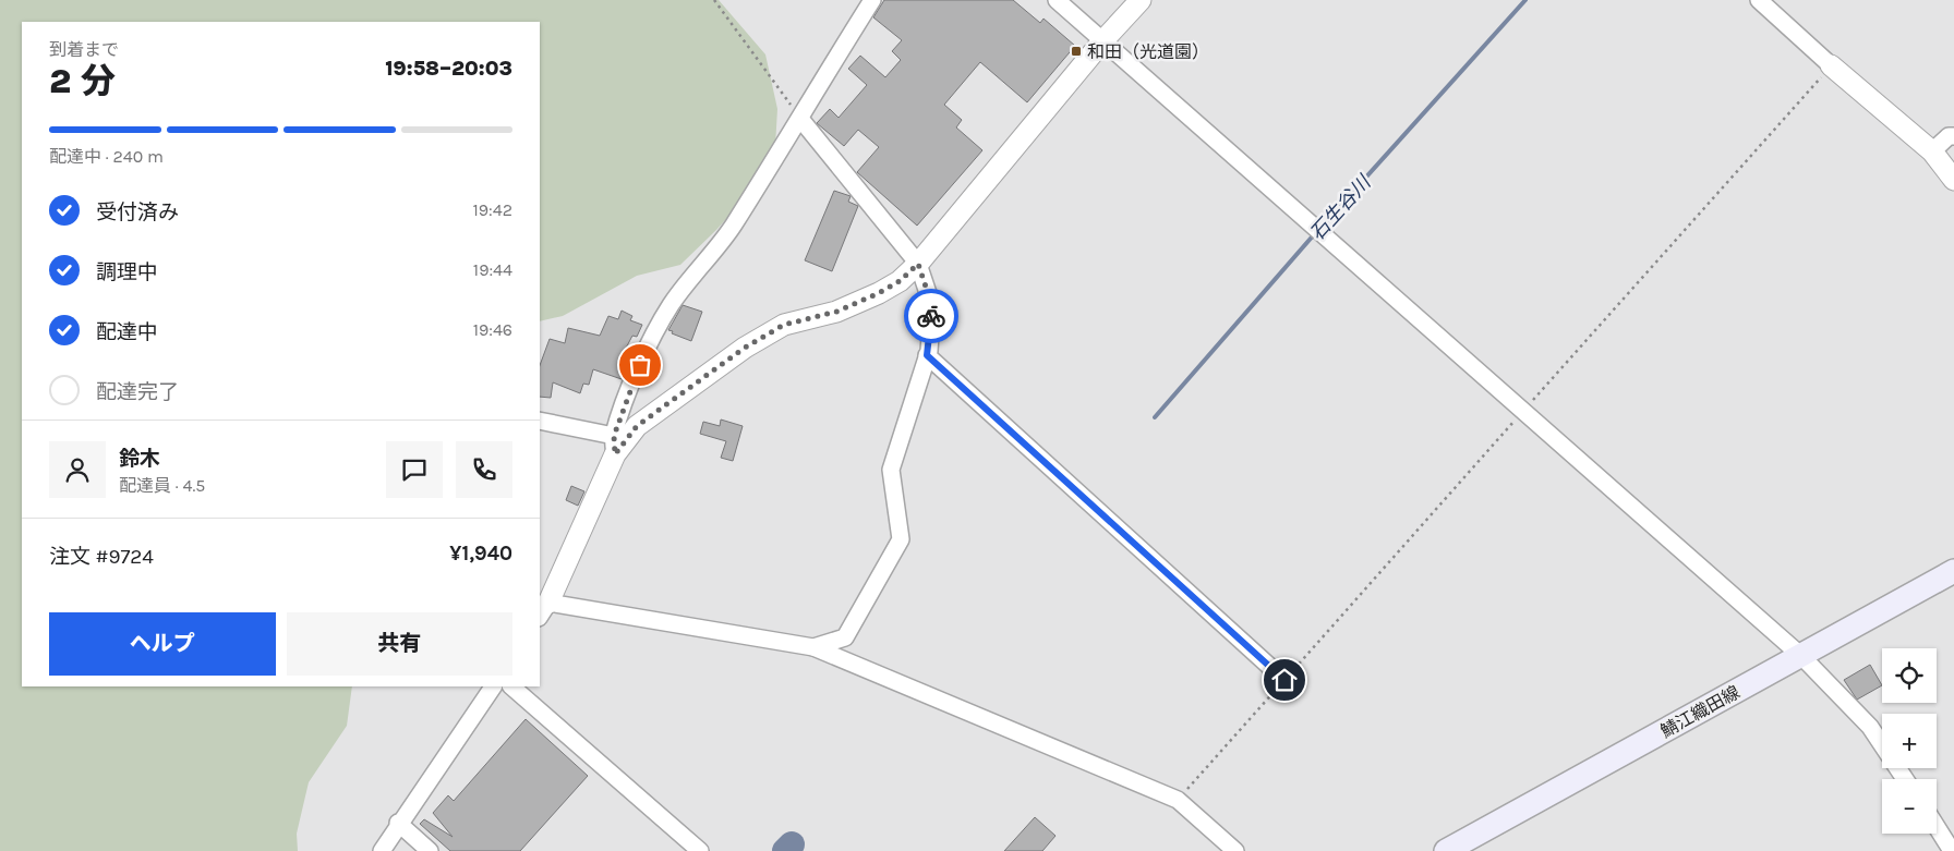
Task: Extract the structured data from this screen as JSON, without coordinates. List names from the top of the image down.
{
  "streets": {
    "main road": ["鯖江織田線"]
  },
  "water": ["石生谷川"],
  "places": {
    "transit": ["和田（光道園）"]
  },
  "page": {
    "heading": ["2 分", "到着まで", "19:58–20:03"],
    "panel": [
      "鈴木",
      "配達員 · 4.5",
      "注文 #9724",
      "¥1,940"
    ],
    "bar": "配達中 · 240 m",
    "list": [
      ["受付済み", "19:42"],
      ["調理中", "19:44"],
      ["配達中", "19:46"],
      "配達完了"
    ],
    "buttons": ["ヘルプ", "共有"],
    "map_buttons": ["+", "−"]
  }
}
